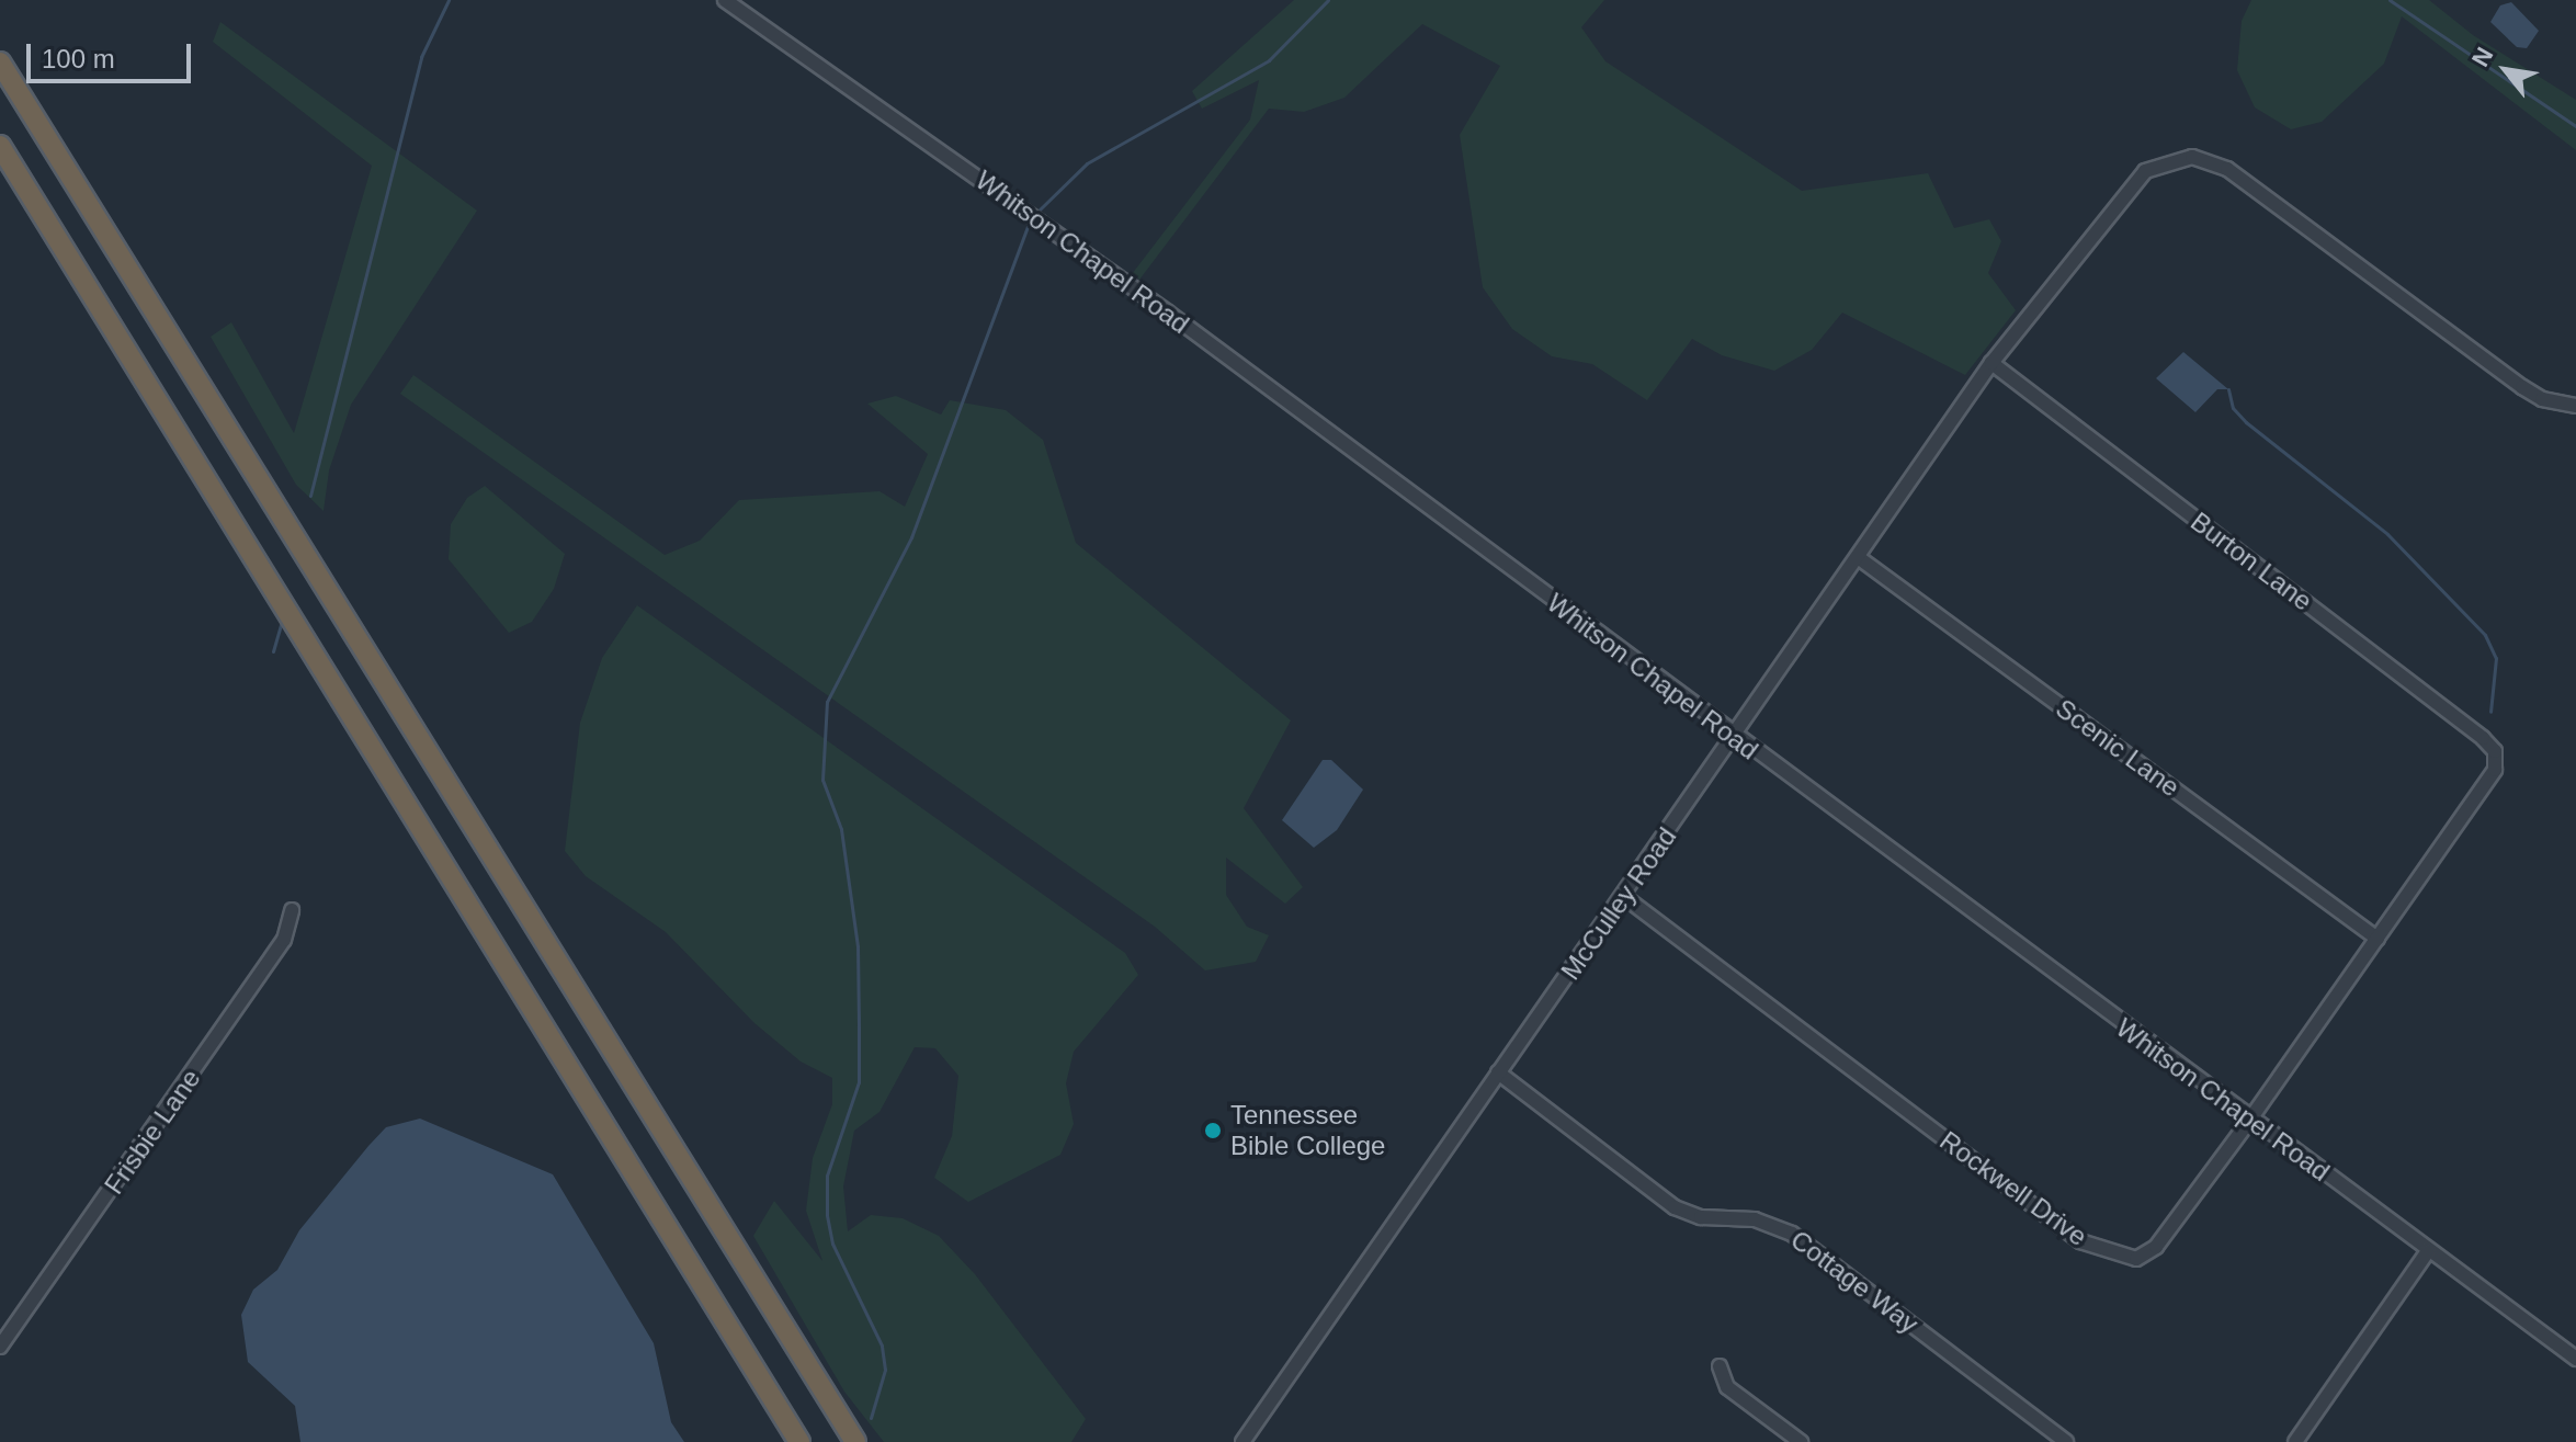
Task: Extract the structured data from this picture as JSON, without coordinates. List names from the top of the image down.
{
  "streets": {
    "street": [
      "Whitson Chapel Road",
      "Burton Lane",
      "Scenic Lane",
      "McCulley Road",
      "Frisbie Lane",
      "Rockwell Drive",
      "Cottage Way"
    ]
  },
  "crossings": [
    ["Whitson Chapel Road", "McCulley Road"],
    ["Whitson Chapel Road", "Rockwell Drive"],
    ["Burton Lane", "McCulley Road"],
    ["Burton Lane", "Rockwell Drive"],
    ["Scenic Lane", "McCulley Road"],
    ["Scenic Lane", "Rockwell Drive"],
    ["McCulley Road", "Rockwell Drive"],
    ["McCulley Road", "Cottage Way"]
  ],
  "places": ["Tennessee Bible College"],
  "scale_bar": "100 m",
  "north": "top left"
}
